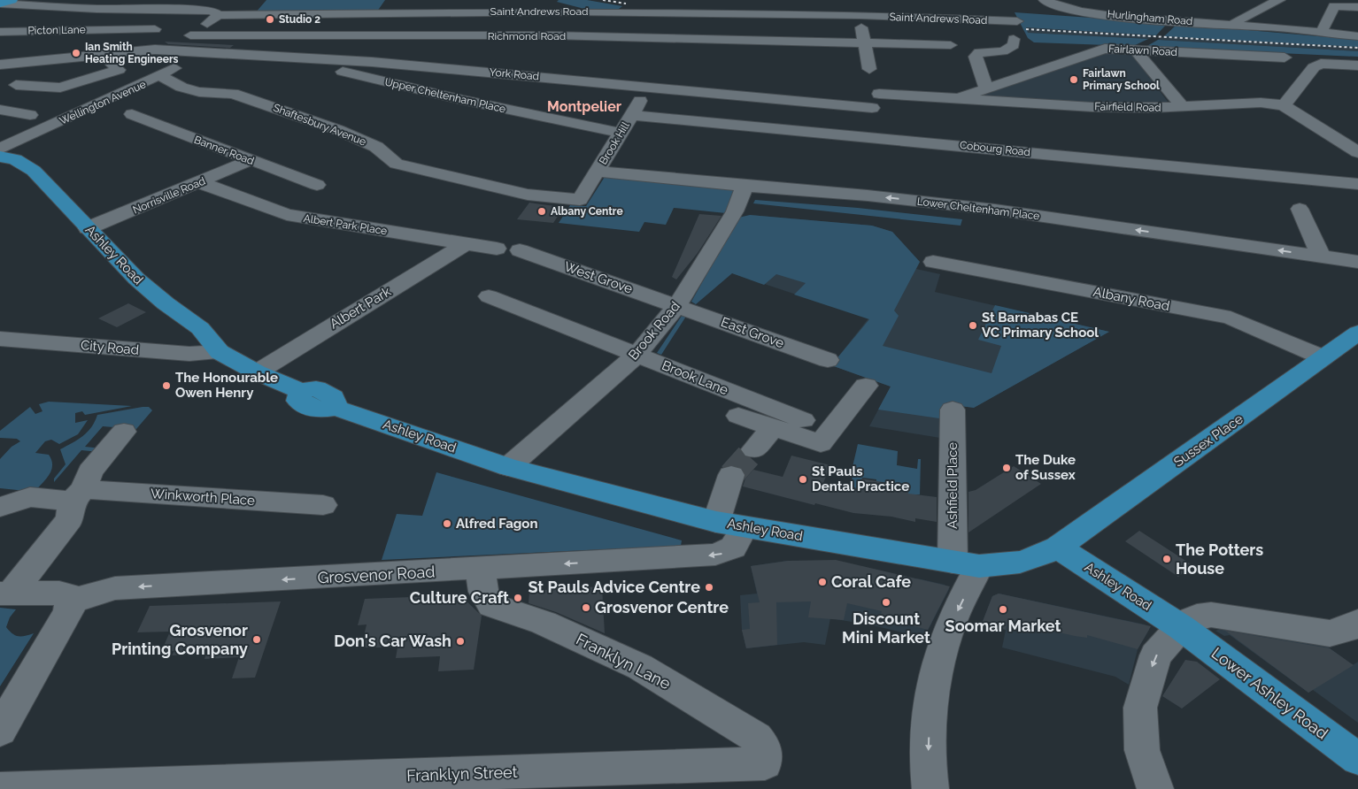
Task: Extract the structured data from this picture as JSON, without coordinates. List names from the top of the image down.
{
  "streets": {
    "main road": ["Ashley Road", "Sussex Place", "Lower Ashley Road"],
    "street": [
      "Saint Andrews Road",
      "Hurlingham Road",
      "Picton Lane",
      "Richmond Road",
      "Fairlawn Road",
      "York Road",
      "Upper Cheltenham Place",
      "Wellington Avenue",
      "Fairfield Road",
      "Shaftesbury Avenue",
      "Brook Hill",
      "Cobourg Road",
      "Banner Road",
      "Norrisville Road",
      "Lower Cheltenham Place",
      "Albert Park Place",
      "West Grove",
      "Albany Road",
      "Albert Park",
      "Brook Road",
      "East Grove",
      "City Road",
      "Brook Lane",
      "Ashfield Place",
      "Winkworth Place",
      "Grosvenor Road",
      "Franklyn Lane",
      "Franklyn Street"
    ]
  },
  "crossings": [
    ["Fairlawn Road", "Fairfield Road"],
    ["York Road", "Upper Cheltenham Place"],
    ["York Road", "Wellington Avenue"],
    ["York Road", "Fairfield Road"],
    ["York Road", "Brook Hill"],
    ["Upper Cheltenham Place", "Brook Hill"],
    ["Wellington Avenue", "Shaftesbury Avenue"],
    ["Shaftesbury Avenue", "Brook Hill"],
    ["Brook Hill", "Cobourg Road"],
    ["Brook Hill", "Lower Cheltenham Place"],
    ["Banner Road", "Norrisville Road"],
    ["Norrisville Road", "Albert Park Place"],
    ["Norrisville Road", "Ashley Road"],
    ["Lower Cheltenham Place", "Brook Road"],
    ["Albert Park Place", "Albert Park"],
    ["Ashley Road", "Albert Park"],
    ["Ashley Road", "Brook Road"],
    ["Ashley Road", "City Road"],
    ["Ashley Road", "Sussex Place"],
    ["Ashley Road", "Ashfield Place"],
    ["Ashley Road", "Grosvenor Road"],
    ["Ashley Road", "Lower Ashley Road"],
    ["West Grove", "Brook Road"],
    ["West Grove", "East Grove"],
    ["Albany Road", "Sussex Place"],
    ["Brook Road", "East Grove"],
    ["Brook Road", "Brook Lane"],
    ["Grosvenor Road", "Franklyn Lane"],
    ["Franklyn Lane", "Franklyn Street"]
  ],
  "one_way": ["Lower Cheltenham Place", "Grosvenor Road"],
  "districts": ["Montpelier"],
  "places": [
    "Studio 2",
    "Ian Smith Heating Engineers",
    "Fairlawn Primary School",
    "Albany Centre",
    "St Barnabas CE VC Primary School",
    "The Honourable Owen Henry",
    "The Duke of Sussex",
    "St Pauls Dental Practice",
    "Alfred Fagon",
    "The Potters House",
    "Coral Cafe",
    "St Pauls Advice Centre",
    "Culture Craft",
    "Discount Mini Market",
    "Grosvenor Centre",
    "Soomar Market",
    "Grosvenor Printing Company",
    "Don's Car Wash"
  ]
}
